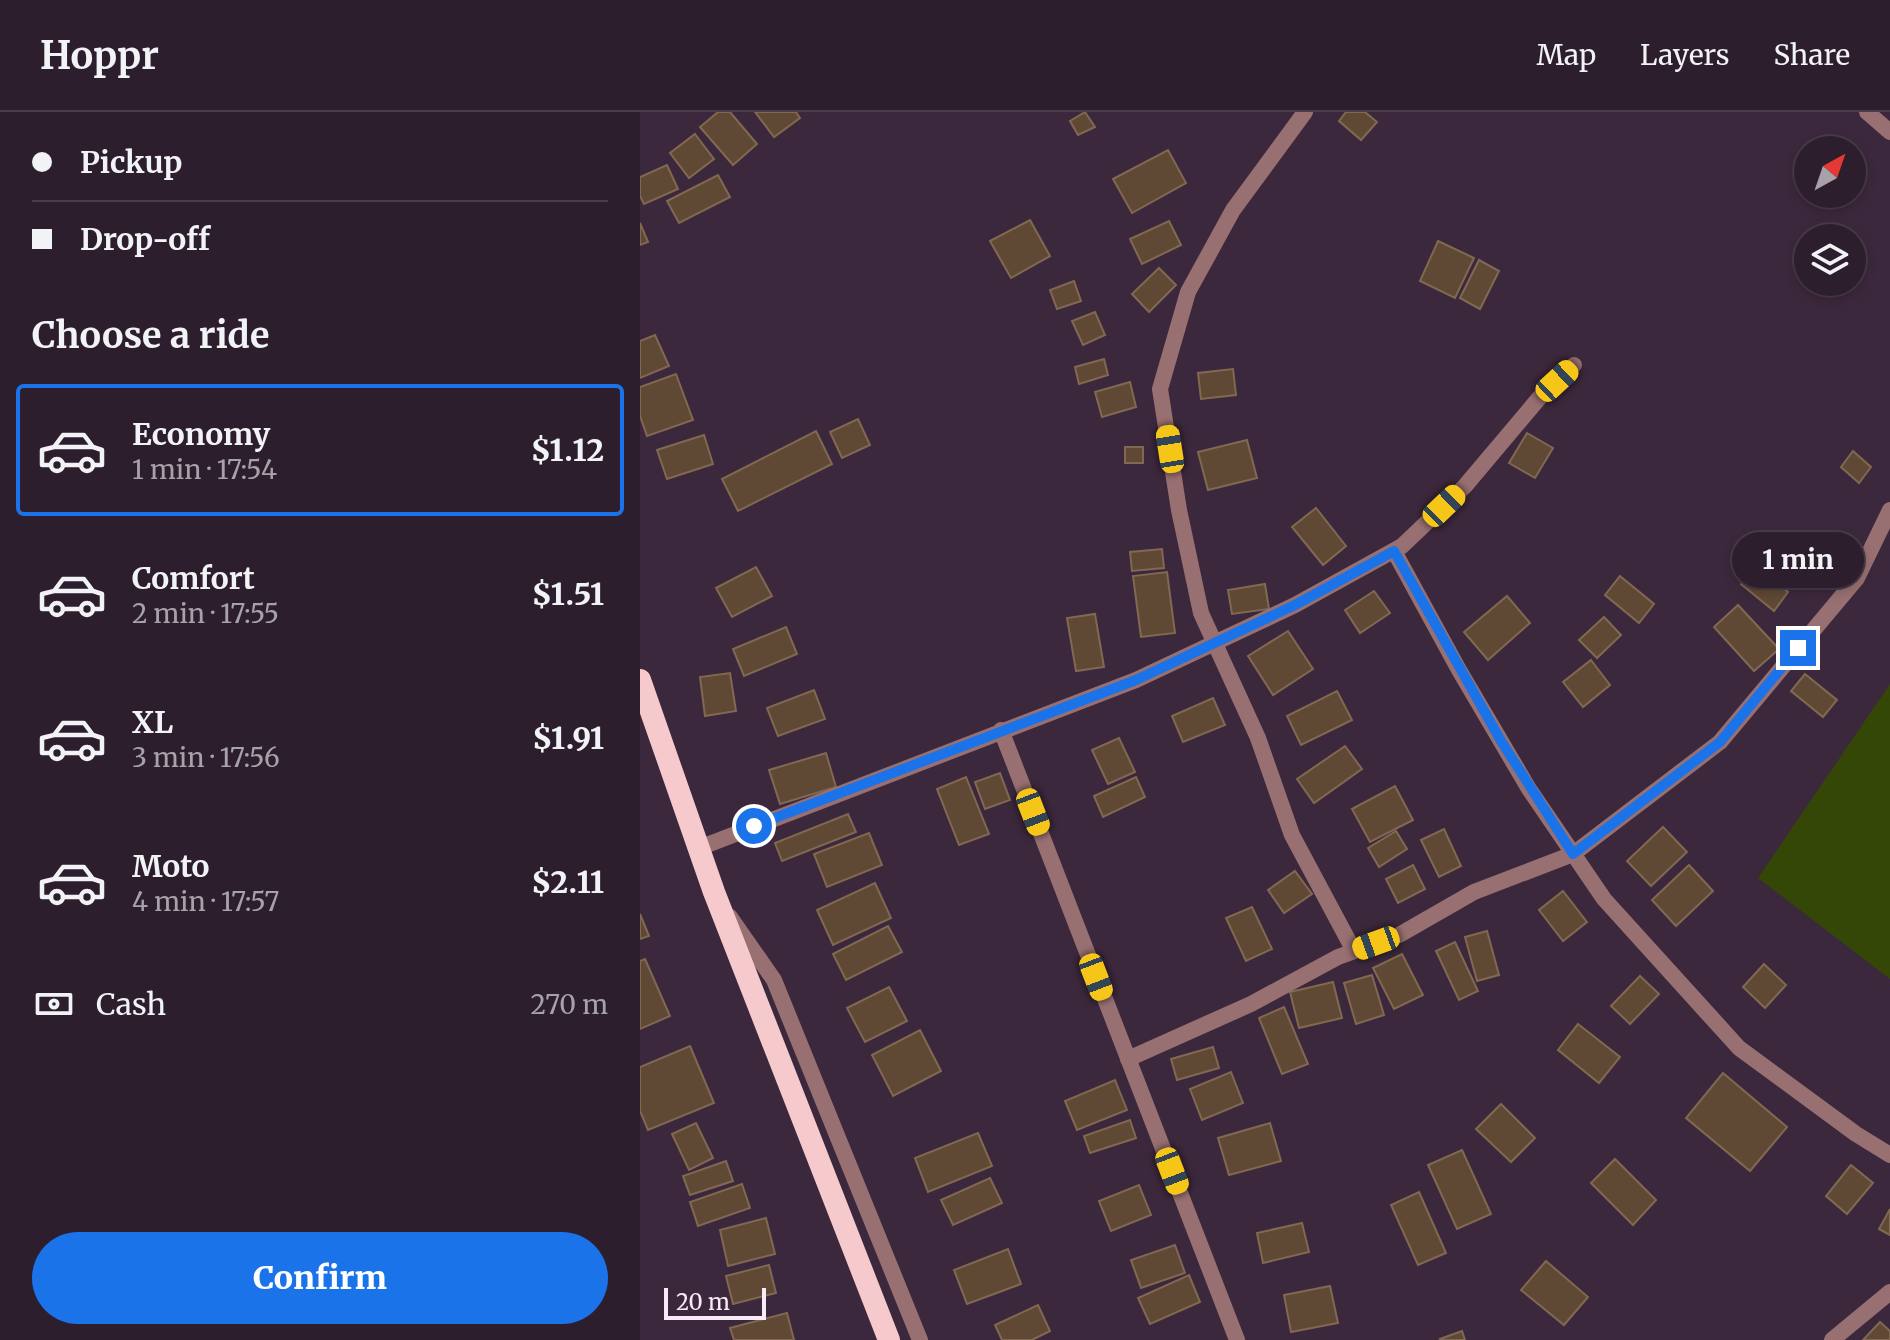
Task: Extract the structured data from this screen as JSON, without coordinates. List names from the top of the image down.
{
  "scale_bar": "20 m",
  "north": "top right",
  "page": {
    "header": "Hoppr",
    "nav": ["Map", "Layers", "Share"],
    "banner": ["Pickup", "Drop-off"],
    "heading": "Choose a ride",
    "list": [
      {
        "name": "Economy",
        "note": "1 min · 17:54",
        "value": "$1.12"
      },
      {
        "name": "Comfort",
        "note": "2 min · 17:55",
        "value": "$1.51"
      },
      {
        "name": "XL",
        "note": "3 min · 17:56",
        "value": "$1.91"
      },
      {
        "name": "Moto",
        "note": "4 min · 17:57",
        "value": "$2.11"
      }
    ],
    "bubble": "1 min",
    "pay": ["Cash", "270 m"],
    "buttons": "Confirm",
    "scale": "20 m"
  }
}
